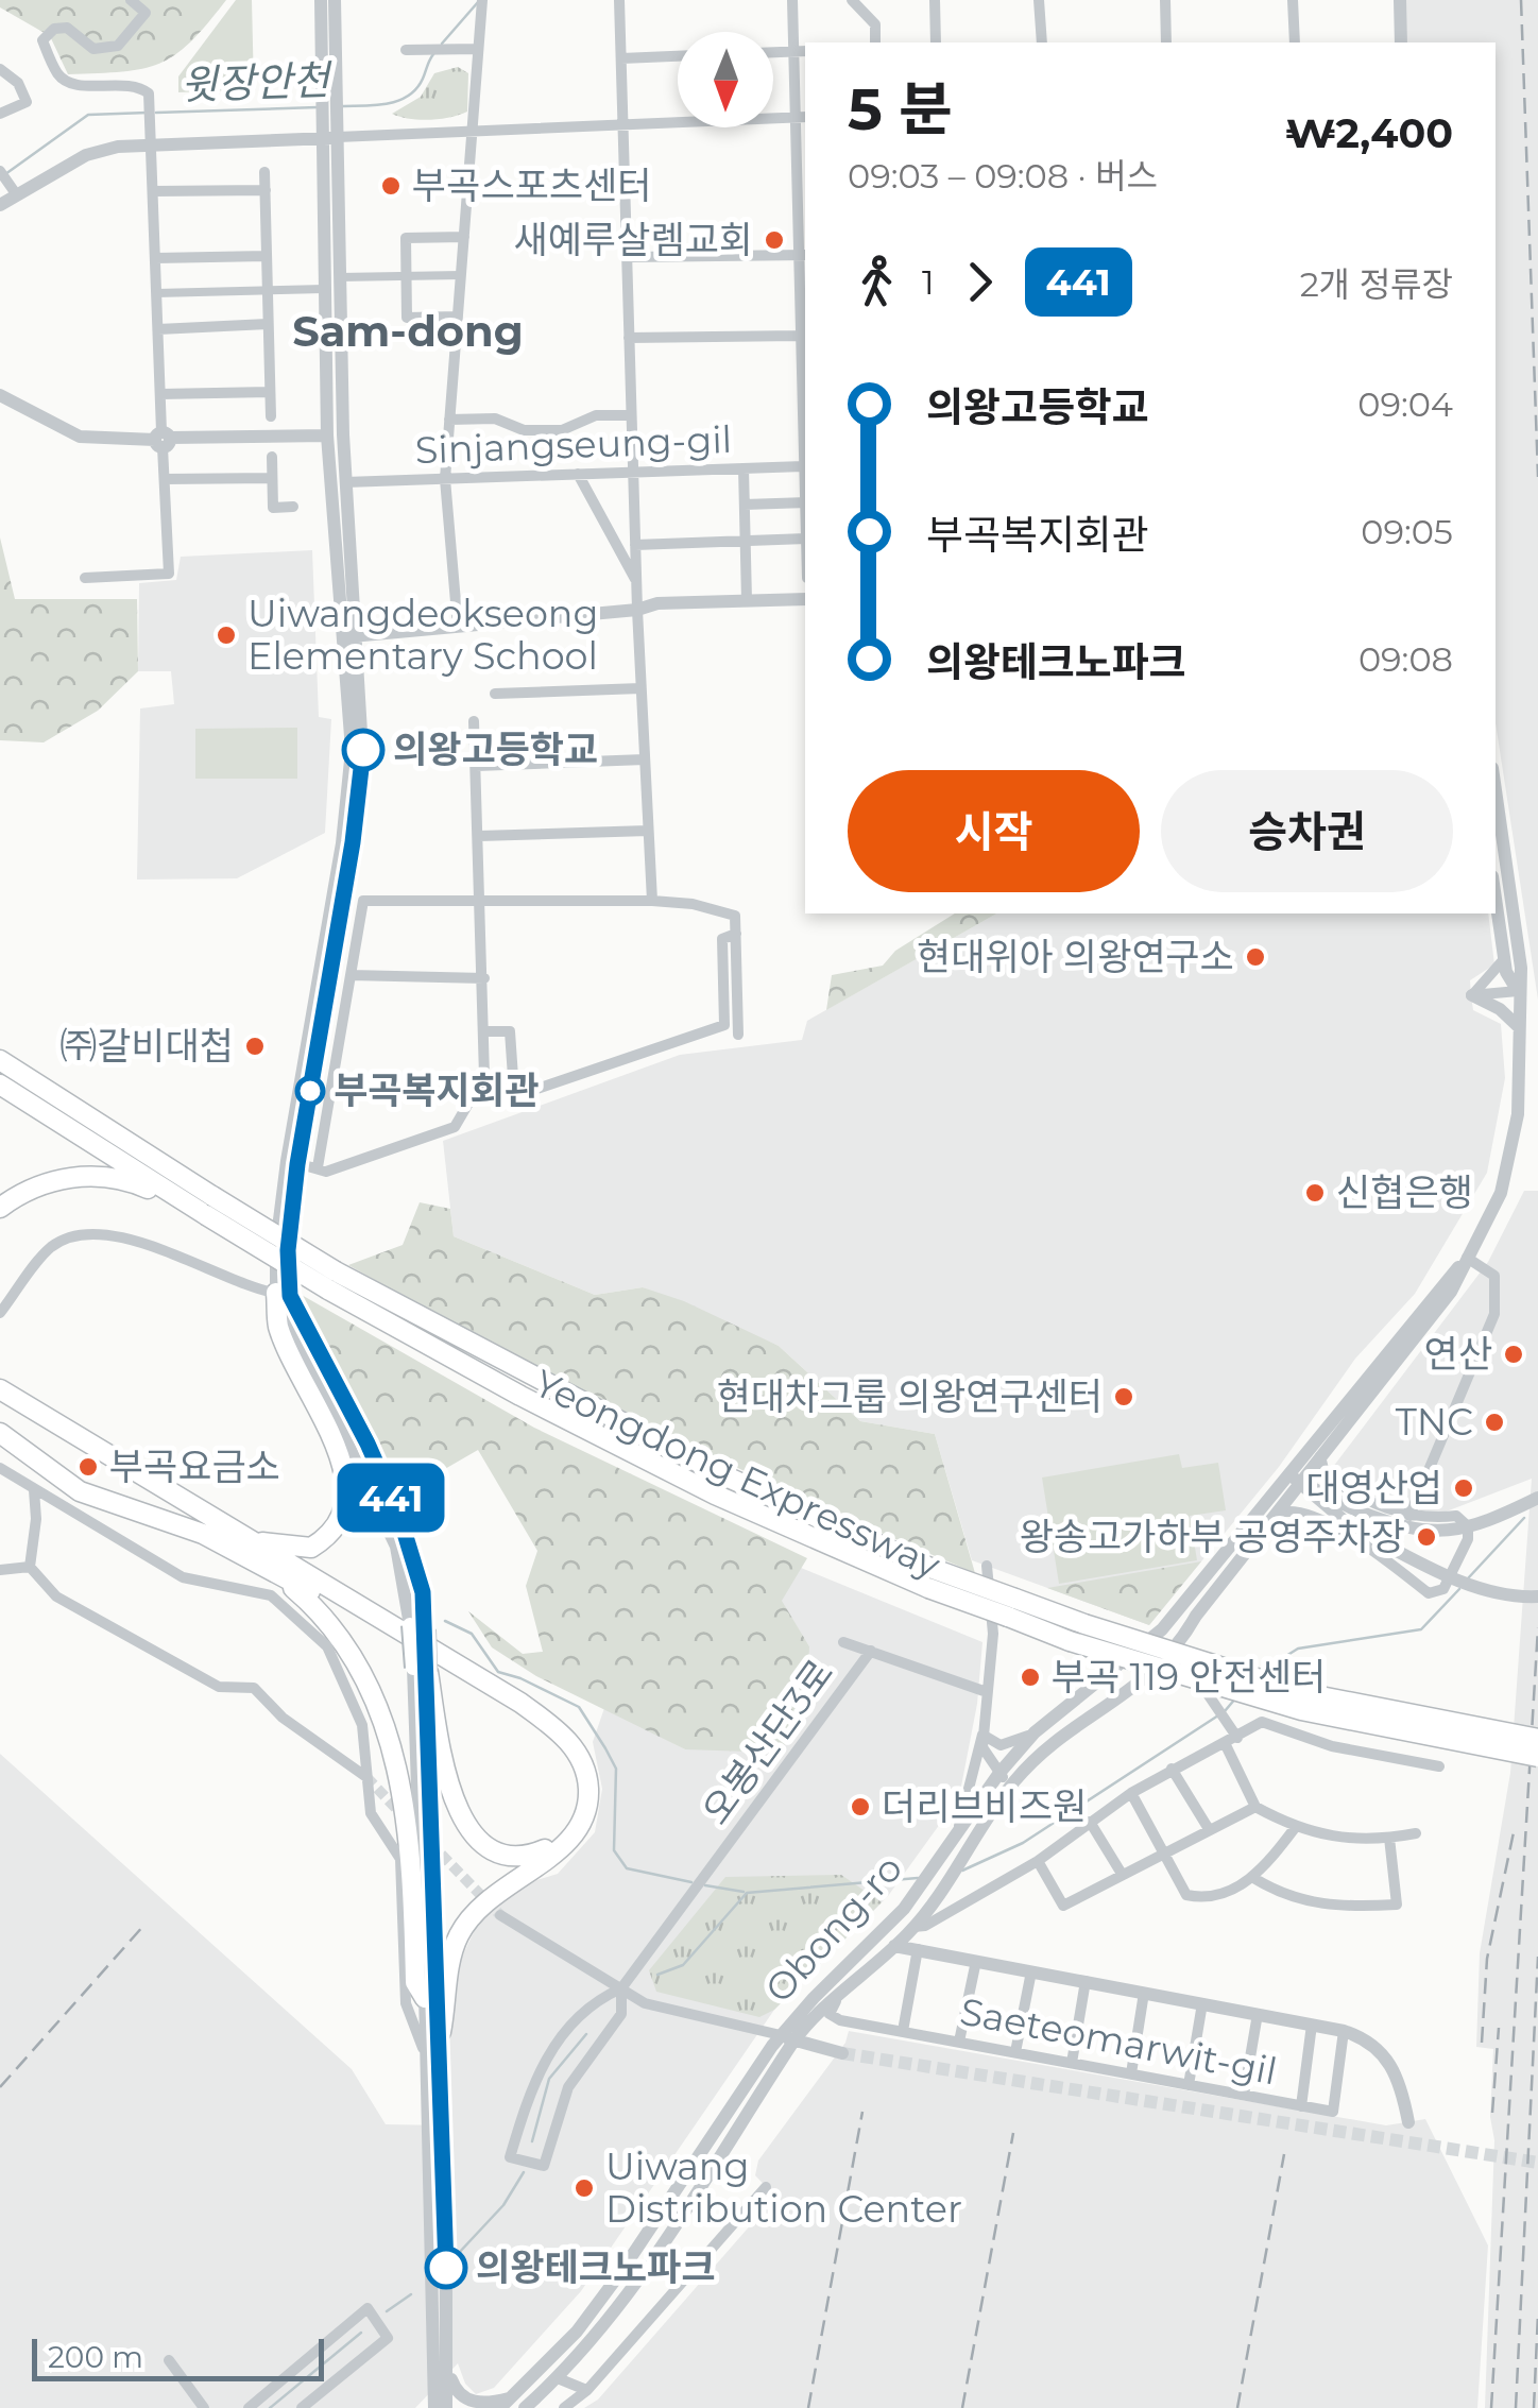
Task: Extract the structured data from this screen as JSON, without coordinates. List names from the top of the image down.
{
  "streets": {
    "highway": ["Yeongdong Expressway"],
    "street": [
      "Sinjangseung-gil",
      "오봉산단3로",
      "Obong-ro",
      "Saeteomarwit-gil"
    ]
  },
  "crossings": [
    ["Obong-ro", "Saeteomarwit-gil"]
  ],
  "districts": ["Sam-dong"],
  "water": ["윗장안천"],
  "places": [
    "부곡스포츠센터",
    "새예루살렘교회",
    "Uiwangdeokseong Elementary School",
    "의왕고등학교",
    "현대위아 의왕연구소",
    "㈜갈비대첩",
    "부곡복지회관",
    "신협은행",
    "연산",
    "현대차그룹 의왕연구센터",
    "TNC",
    "부곡요금소",
    "대영산업",
    "왕송고가하부 공영주차장",
    "부곡 119 안전센터",
    "더리브비즈원",
    "Uiwang Distribution Center",
    "의왕테크노파크"
  ],
  "lines": ["bus line 441"],
  "scale_bar": "200 m",
  "north": "bottom",
  "page": {
    "on_map": "441",
    "heading": ["5 분", "09:03 – 09:08 · 버스", "₩2,400"],
    "legs": ["1", "441", "2개 정류장"],
    "list": [
      {
        "name": "의왕고등학교",
        "value": "09:04"
      },
      {
        "name": "부곡복지회관",
        "value": "09:05"
      },
      {
        "name": "의왕테크노파크",
        "value": "09:08"
      }
    ],
    "buttons": ["시작", "승차권"],
    "scale": "200 m"
  }
}
